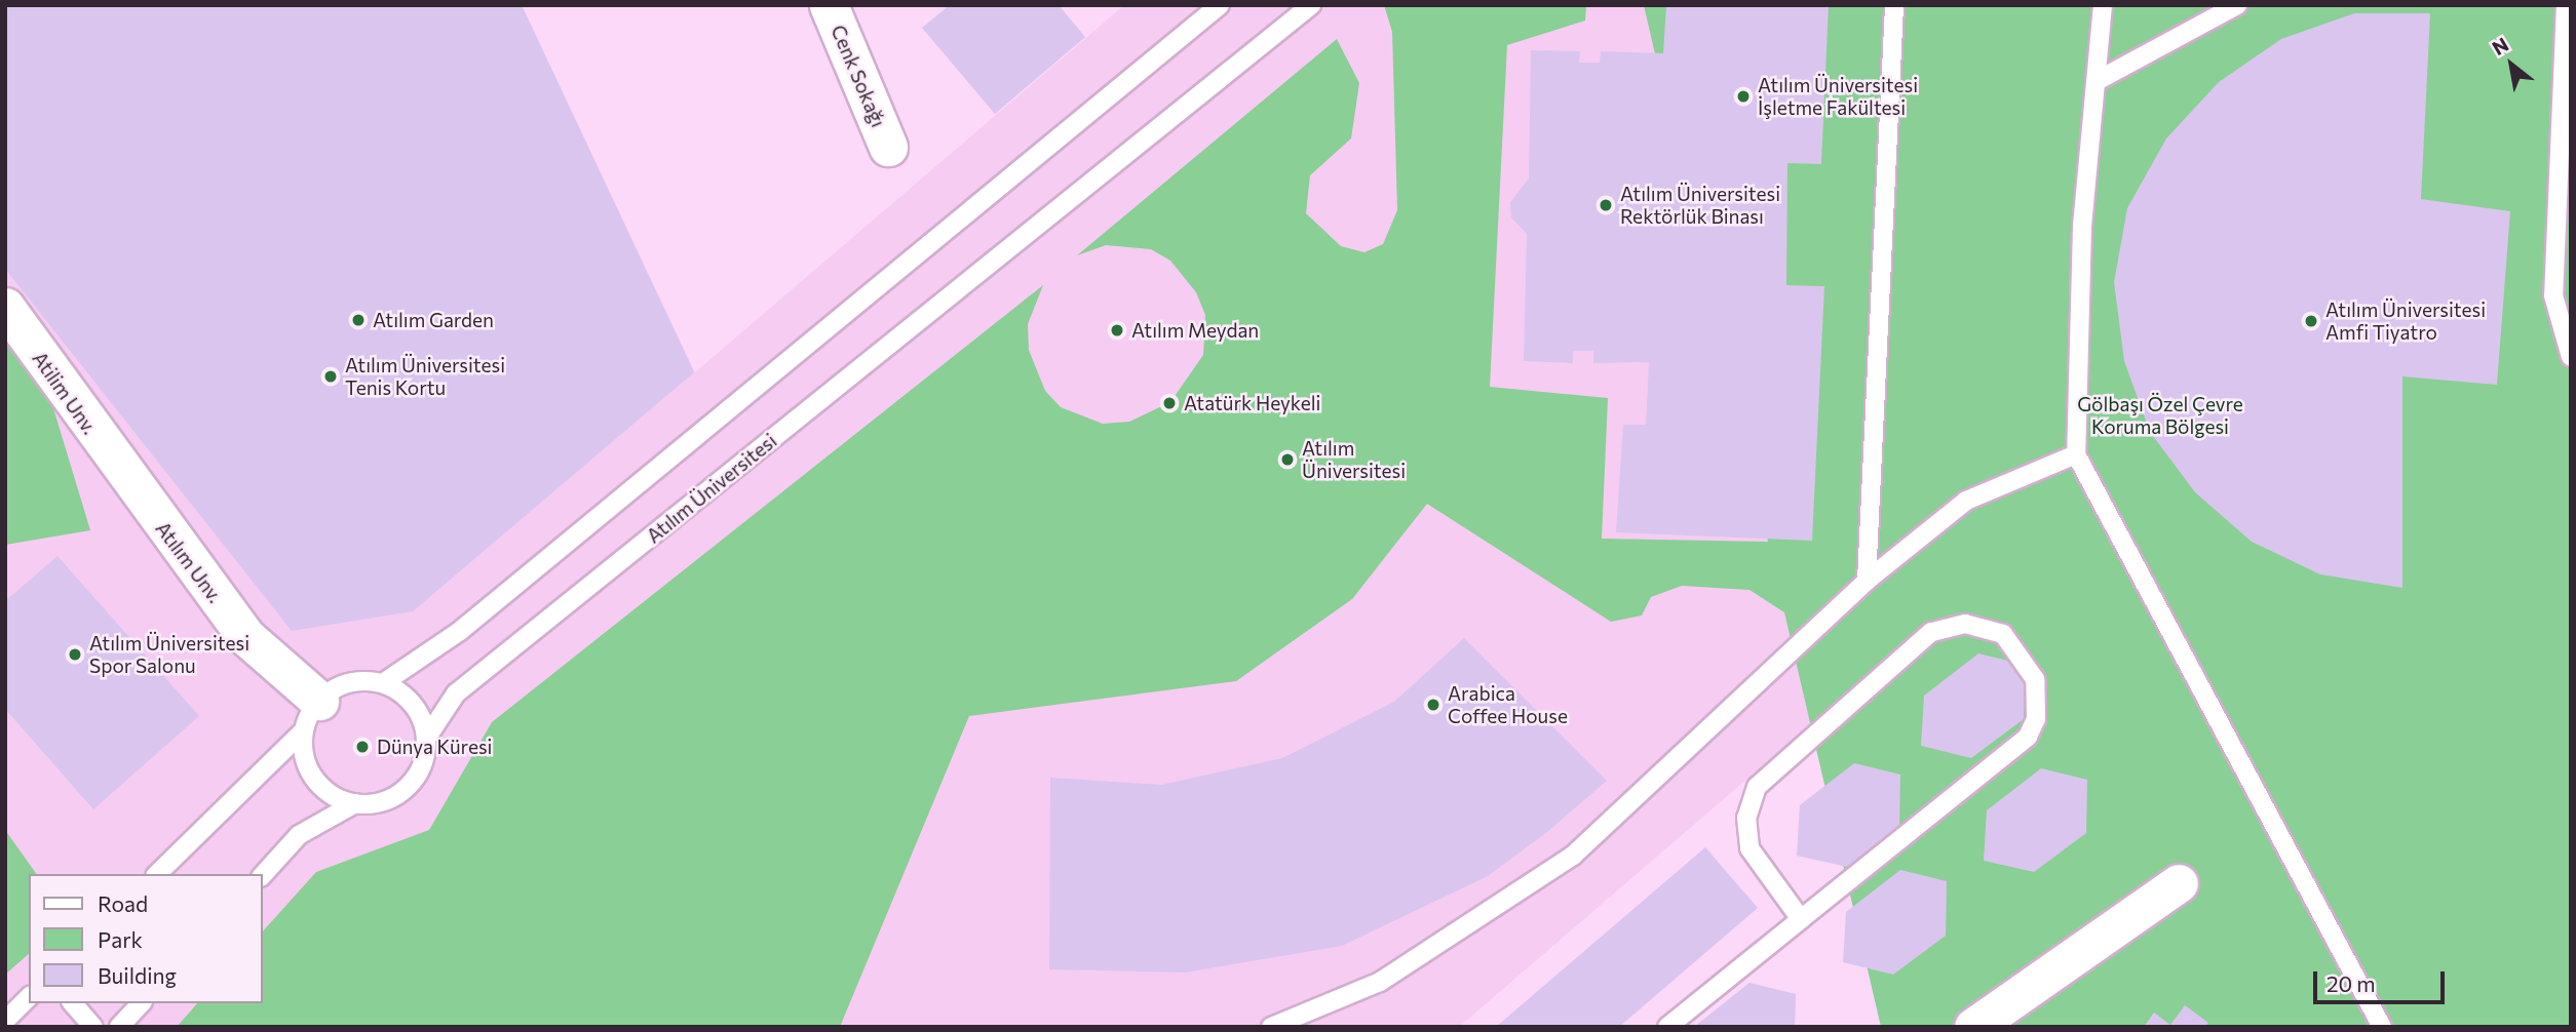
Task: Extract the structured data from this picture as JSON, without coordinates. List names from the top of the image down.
{
  "streets": {
    "street": ["Cenk Sokağı", "Atilim Unv.", "Atılım Unv."],
    "lane": ["Atılım Üniversitesi"]
  },
  "crossings": [
    ["Atilim Unv.", "Atılım Unv."],
    ["Atılım Üniversitesi", "Atılım Unv."]
  ],
  "parks": ["Gölbaşı Özel Çevre Koruma Bölgesi"],
  "places": [
    "Atılım Üniversitesi İşletme Fakültesi",
    "Atılım Üniversitesi Rektörlük Binası",
    "Atılım Garden",
    "Atılım Üniversitesi Amfi Tiyatro",
    "Atılım Meydan",
    "Atılım Üniversitesi Tenis Kortu",
    "Atatürk Heykeli",
    "Atılım Üniversitesi",
    "Atılım Üniversitesi Spor Salonu",
    "Arabica Coffee House",
    "Dünya Küresi"
  ],
  "legend": ["Road", "Park", "Building"],
  "scale_bar": "20 m",
  "north": "top left"
}
